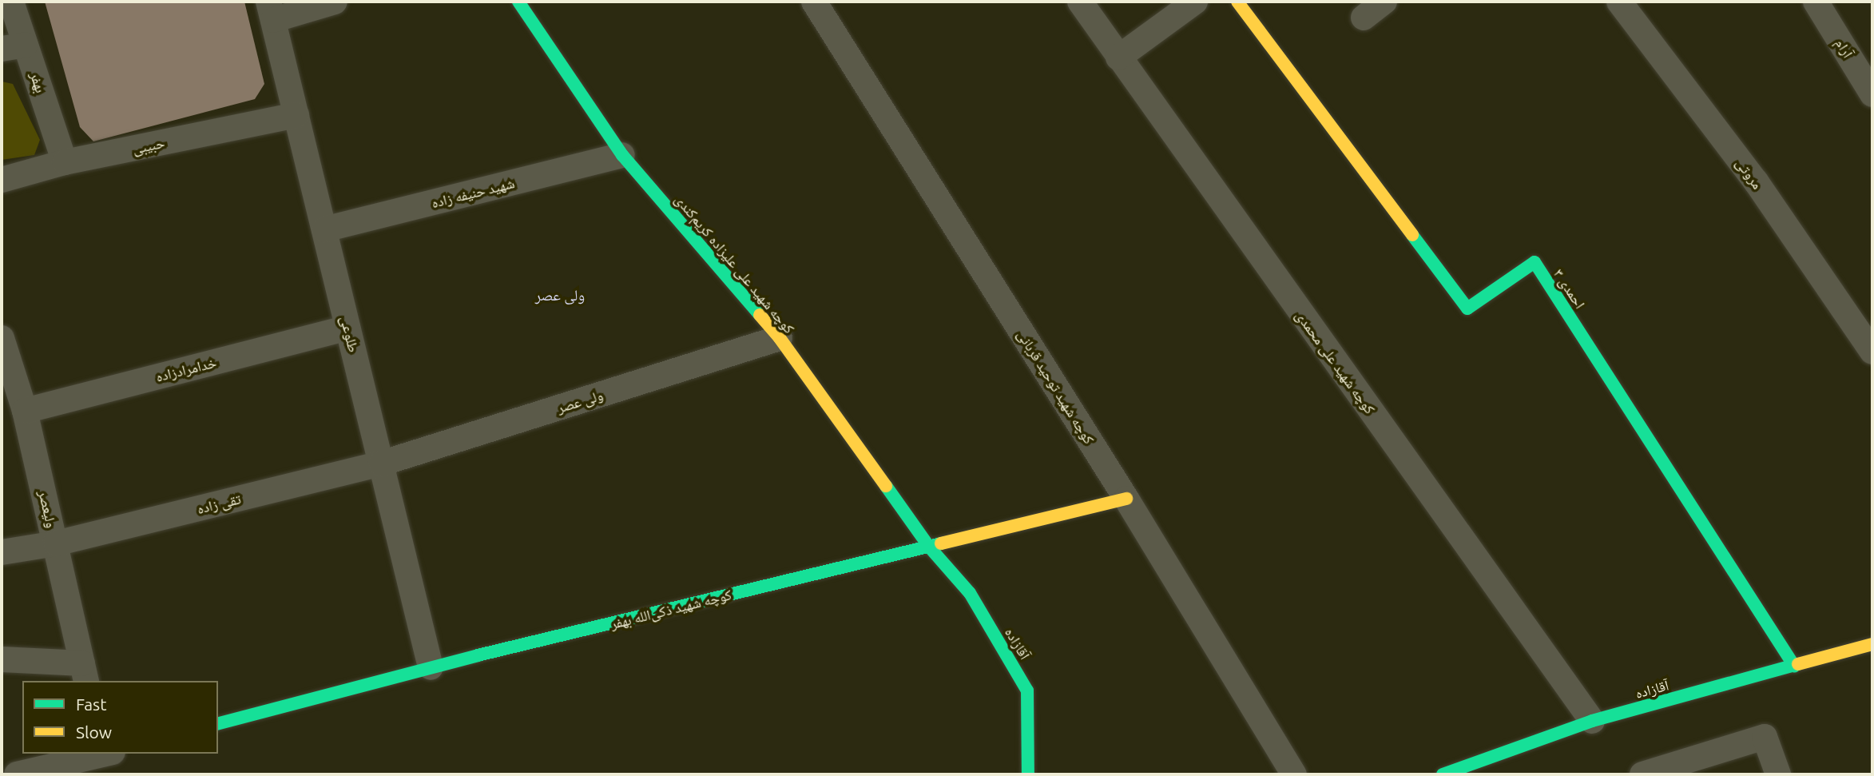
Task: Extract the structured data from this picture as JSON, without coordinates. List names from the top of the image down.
{
  "streets": {
    "street": [
      "آرام",
      "بهفر",
      "حبیبی",
      "مروتی",
      "شهید حنیفه زاده",
      "کوچه شهید علی علیزاده کریم‌کندی",
      "احمدی ۳",
      "طلوعی",
      "کوچه شهید علی محمدی",
      "خدامرادزاده",
      "کوچه شهید توحید قربانی",
      "ولی عصر",
      "تقی زاده",
      "ولیعصر",
      "کوچه شهید ذکی‌الله بهفر",
      "آقازاده"
    ]
  },
  "crossings": [
    ["بهفر", "حبیبی"],
    ["حبیبی", "طلوعی"],
    ["شهید حنیفه زاده", "کوچه شهید علی علیزاده کریم‌کندی"],
    ["شهید حنیفه زاده", "طلوعی"],
    ["کوچه شهید علی علیزاده کریم‌کندی", "ولی عصر"],
    ["کوچه شهید علی علیزاده کریم‌کندی", "کوچه شهید ذکی‌الله بهفر"],
    ["کوچه شهید علی علیزاده کریم‌کندی", "آقازاده"],
    ["احمدی ۳", "آقازاده"],
    ["طلوعی", "خدامرادزاده"],
    ["طلوعی", "ولی عصر"],
    ["طلوعی", "تقی زاده"],
    ["طلوعی", "کوچه شهید ذکی‌الله بهفر"],
    ["کوچه شهید علی محمدی", "آقازاده"],
    ["خدامرادزاده", "ولیعصر"],
    ["کوچه شهید توحید قربانی", "کوچه شهید ذکی‌الله بهفر"],
    ["ولی عصر", "تقی زاده"],
    ["تقی زاده", "ولیعصر"],
    ["کوچه شهید ذکی‌الله بهفر", "آقازاده"]
  ],
  "districts": ["ولی عصر"],
  "legend": ["Fast", "Slow"]
}
